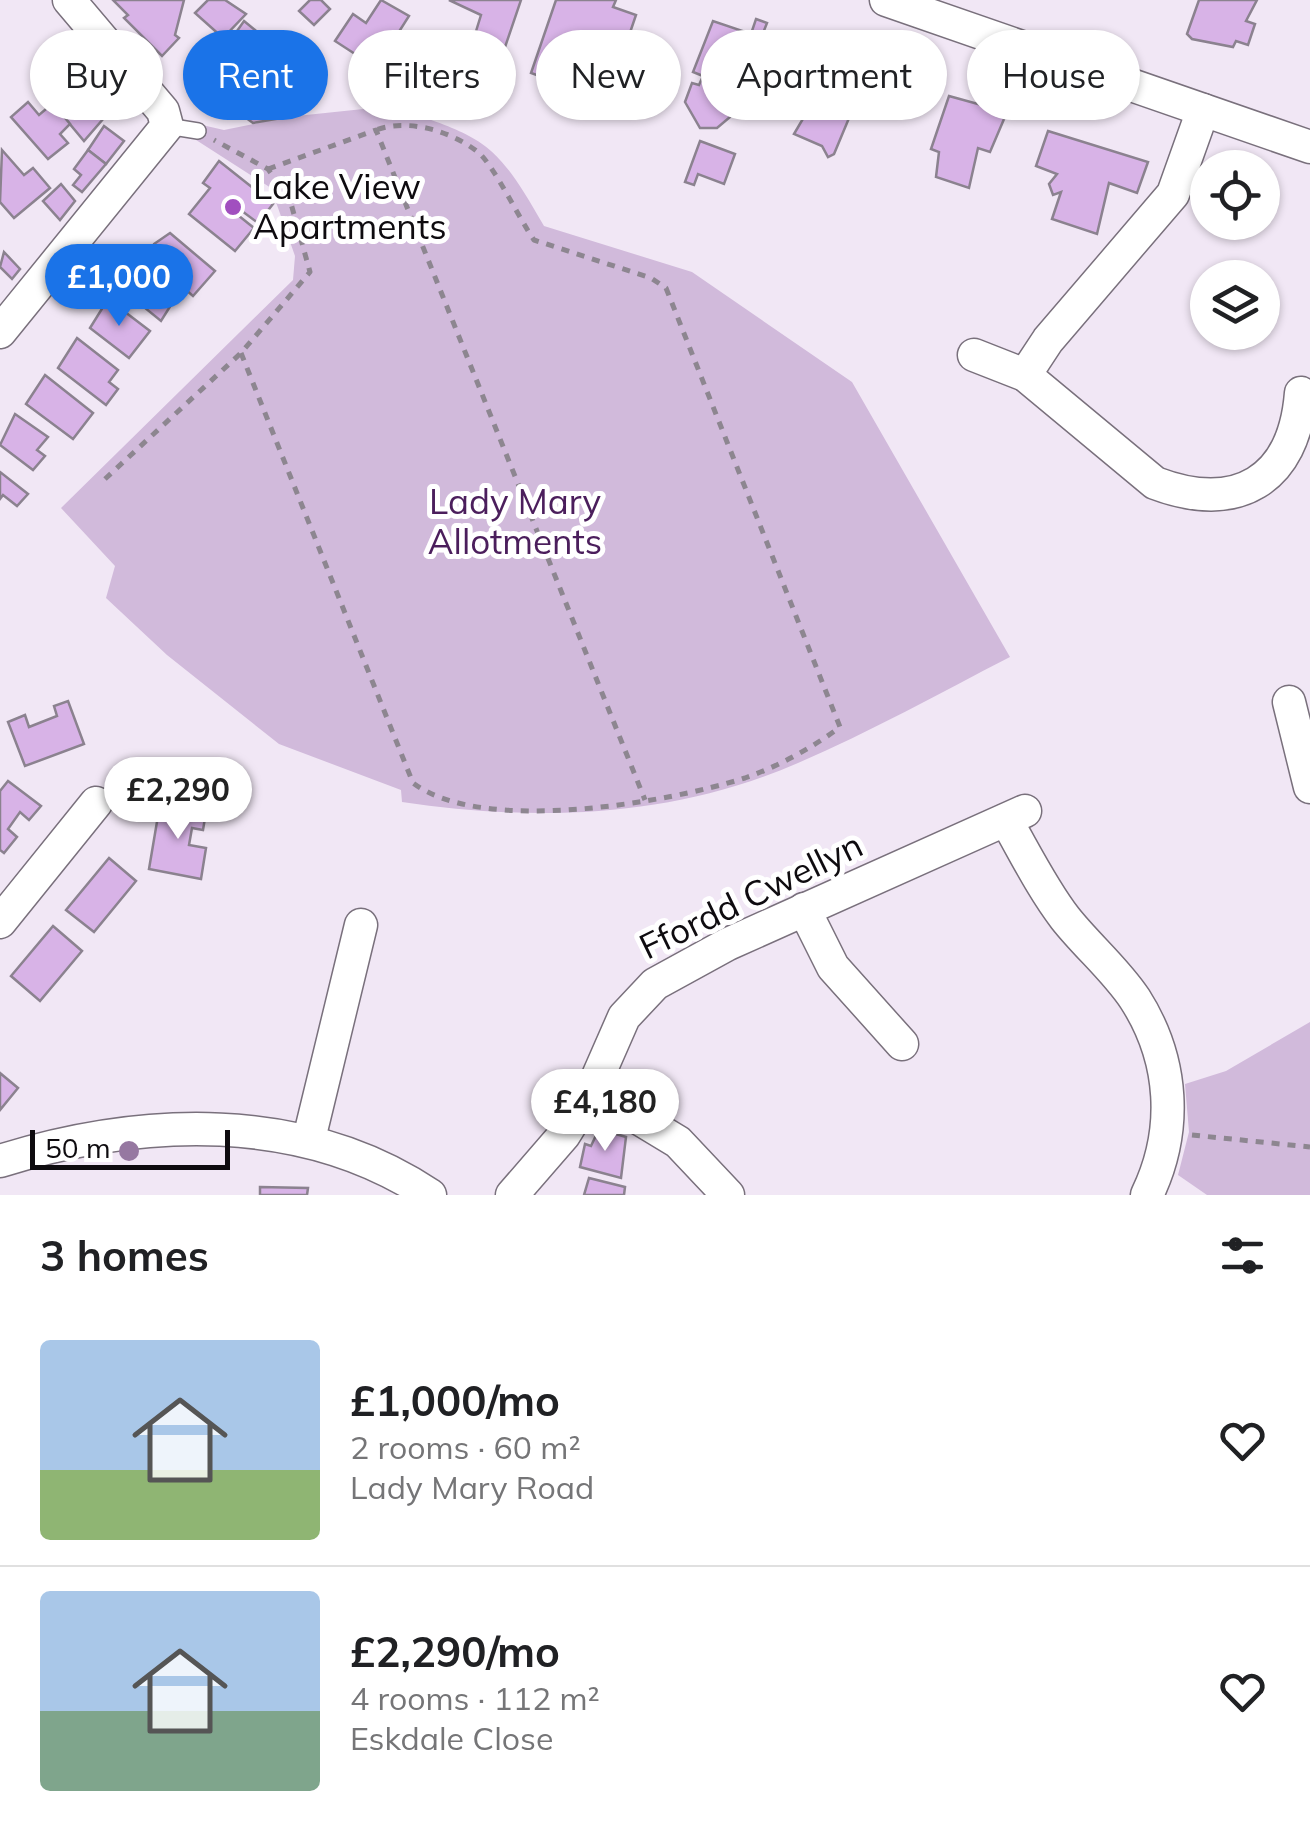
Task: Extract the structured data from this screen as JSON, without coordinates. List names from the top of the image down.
{
  "streets": {
    "street": ["Ffordd Cwellyn"]
  },
  "parks": ["Lady Mary Allotments"],
  "places": ["Lake View Apartments"],
  "scale_bar": "50 m",
  "page": {
    "chip": [
      "Buy",
      "Rent",
      "Filters",
      "New",
      "Apartment",
      "House"
    ],
    "price": ["£1,000", "£2,290", "£4,180"],
    "scale": "50 m",
    "heading": "3 homes",
    "list": [
      {
        "name": "£1,000/mo",
        "note": "2 rooms · 60 m² · Lady Mary Road"
      },
      {
        "name": "£2,290/mo",
        "note": "4 rooms · 112 m² · Eskdale Close"
      }
    ]
  }
}
